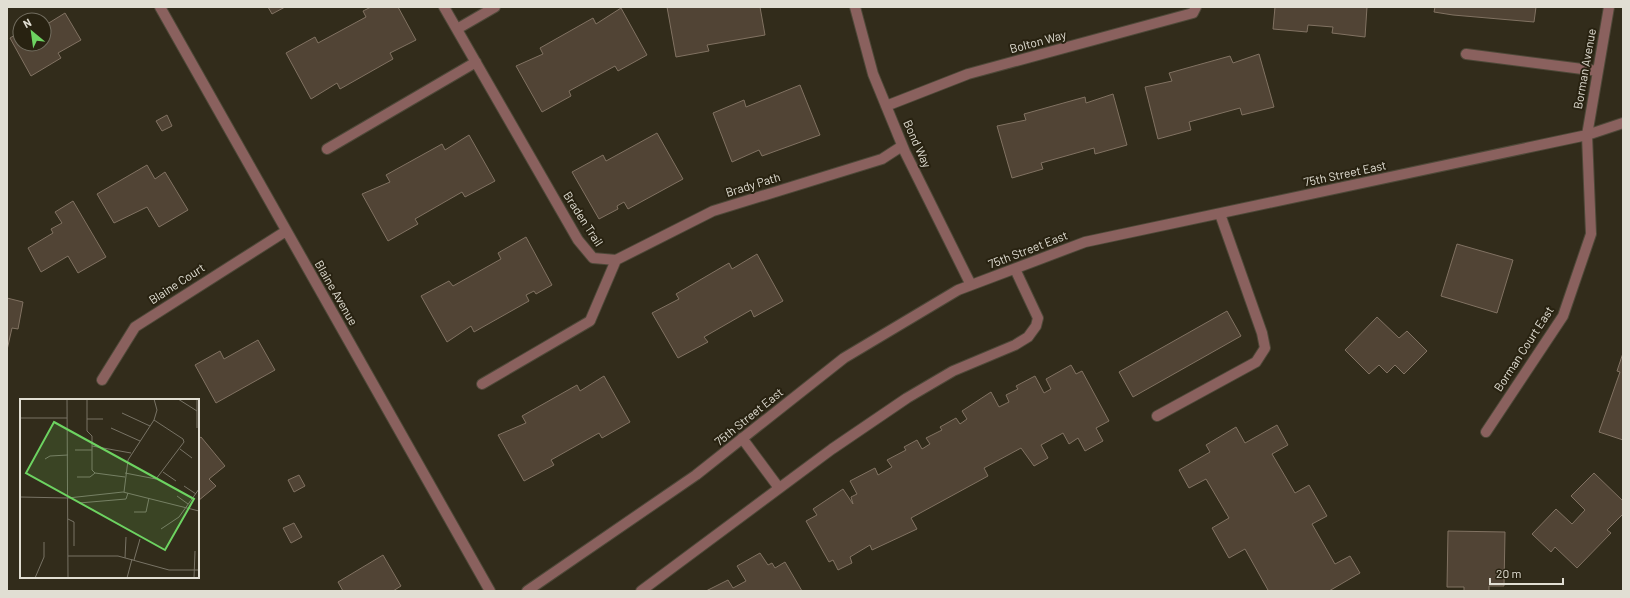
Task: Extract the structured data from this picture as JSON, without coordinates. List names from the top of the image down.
{
  "streets": {
    "street": [
      "Bolton Way",
      "Borman Avenue",
      "Bond Way",
      "75th Street East",
      "Brady Path",
      "Braden Trail",
      "Blaine Court",
      "Blaine Avenue",
      "Borman Court East"
    ]
  },
  "crossings": [
    ["Bolton Way", "Bond Way"],
    ["Borman Avenue", "75th Street East"],
    ["Borman Avenue", "Borman Court East"],
    ["Bond Way", "75th Street East"],
    ["Bond Way", "Brady Path"],
    ["75th Street East", "Borman Court East"],
    ["Brady Path", "Braden Trail"],
    ["Blaine Court", "Blaine Avenue"]
  ],
  "scale_bar": "20 m",
  "north": "top left"
}
